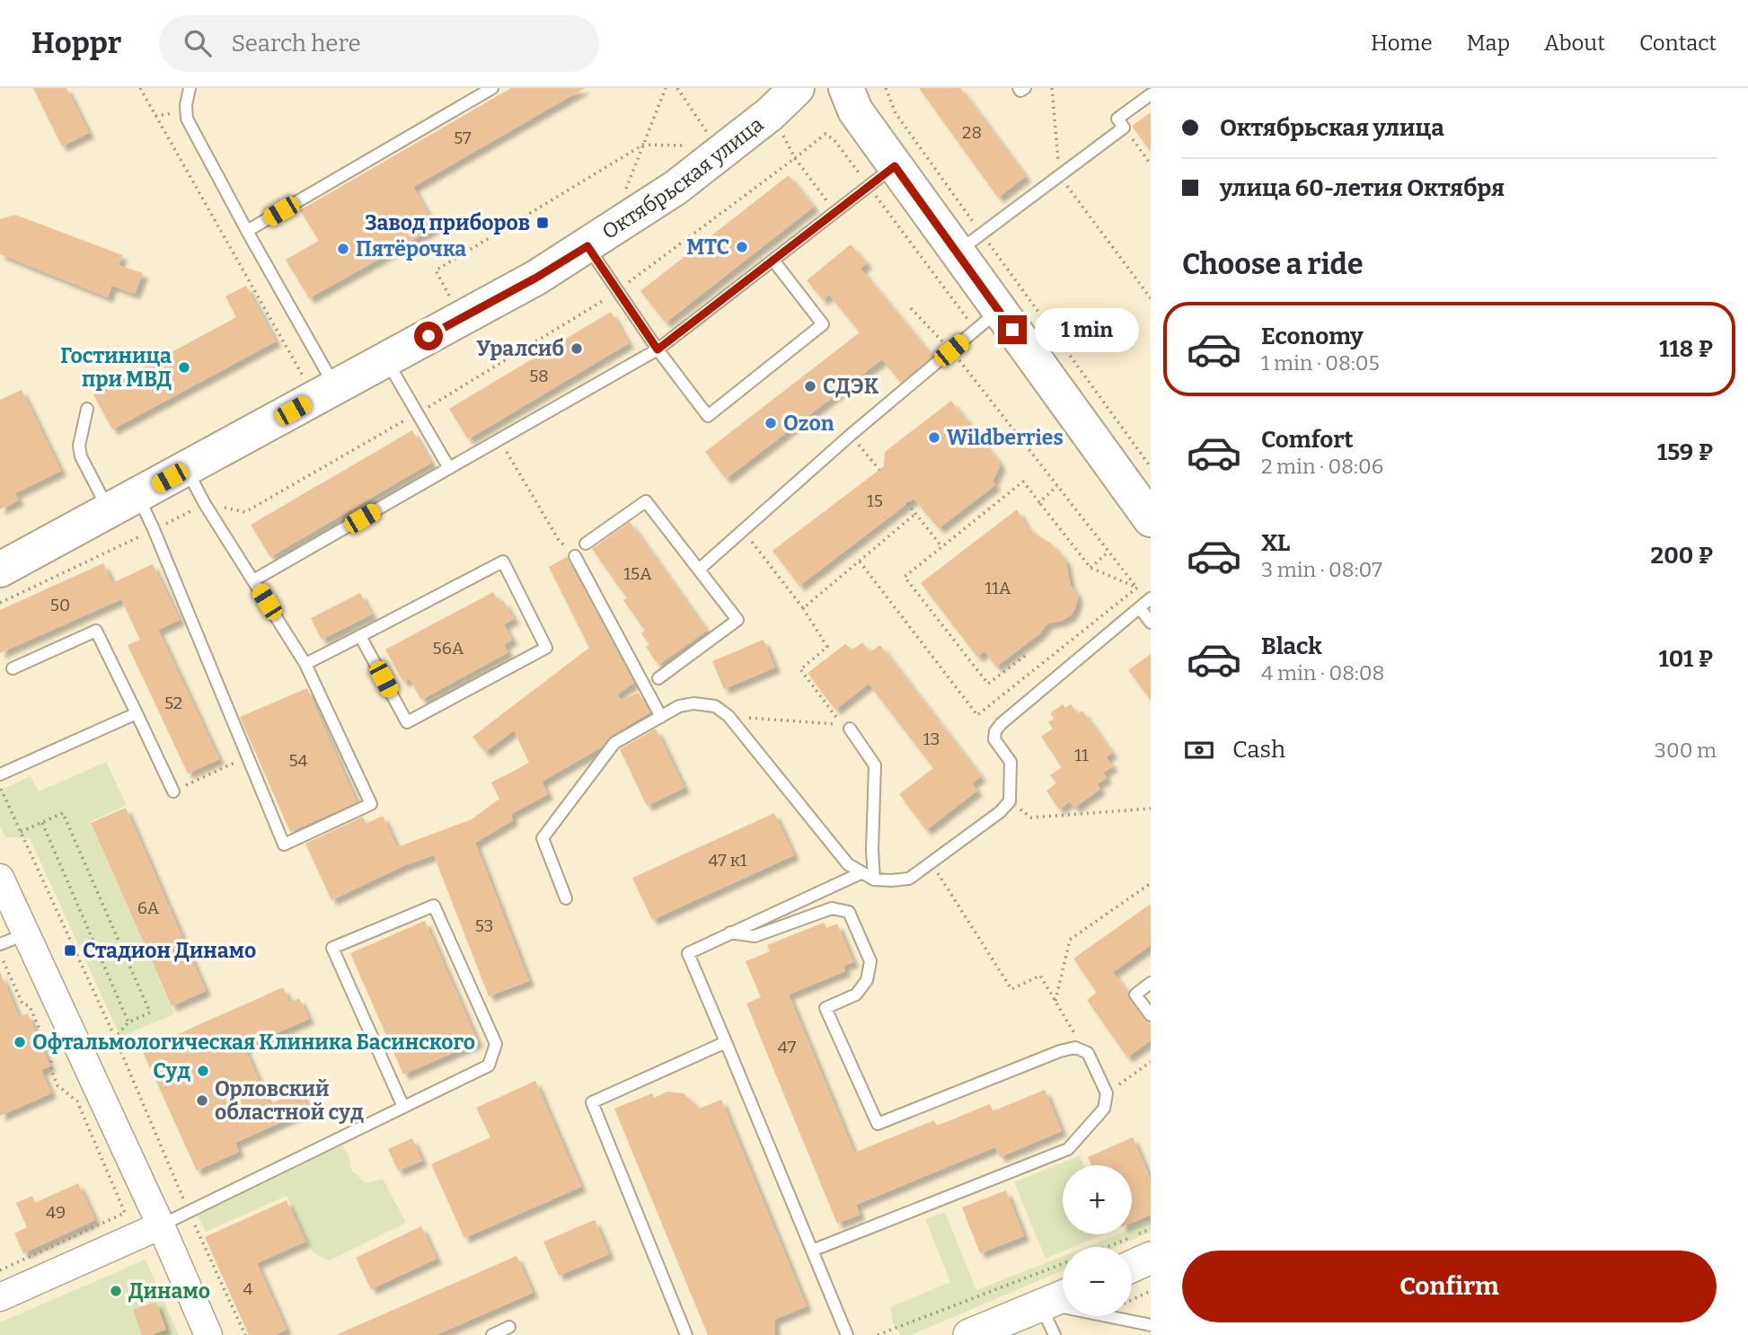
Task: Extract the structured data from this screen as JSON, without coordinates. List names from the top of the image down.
{
  "streets": {
    "main road": ["Октябрьская улица"]
  },
  "places": {
    "transit": ["Завод приборов", "Стадион Динамо"],
    "other": [
      "МТС",
      "Пятёрочка",
      "Уралсиб",
      "Гостиница при МВД",
      "СДЭК",
      "Ozon",
      "Wildberries",
      "Офтальмологическая Клиника Басинского",
      "Суд",
      "Орловский областной суд",
      "Динамо"
    ]
  },
  "house_numbers": [
    "28",
    "57",
    "58",
    "15",
    "15А",
    "11А",
    "50",
    "56А",
    "52",
    "13",
    "11",
    "54",
    "47 к1",
    "6А",
    "53",
    "47",
    "49",
    "4"
  ],
  "page": {
    "header": "Hoppr",
    "search": "Search here",
    "nav": [
      "Home",
      "Map",
      "About",
      "Contact"
    ],
    "banner": ["Октябрьская улица", "улица 60-летия Октября"],
    "heading": "Choose a ride",
    "list": [
      {
        "name": "Economy",
        "note": "1 min · 08:05",
        "value": "118 ₽"
      },
      {
        "name": "Comfort",
        "note": "2 min · 08:06",
        "value": "159 ₽"
      },
      {
        "name": "XL",
        "note": "3 min · 08:07",
        "value": "200 ₽"
      },
      {
        "name": "Black",
        "note": "4 min · 08:08",
        "value": "101 ₽"
      }
    ],
    "bubble": "1 min",
    "pay": ["Cash", "300 m"],
    "map_buttons": ["+", "−"],
    "buttons": "Confirm"
  }
}
